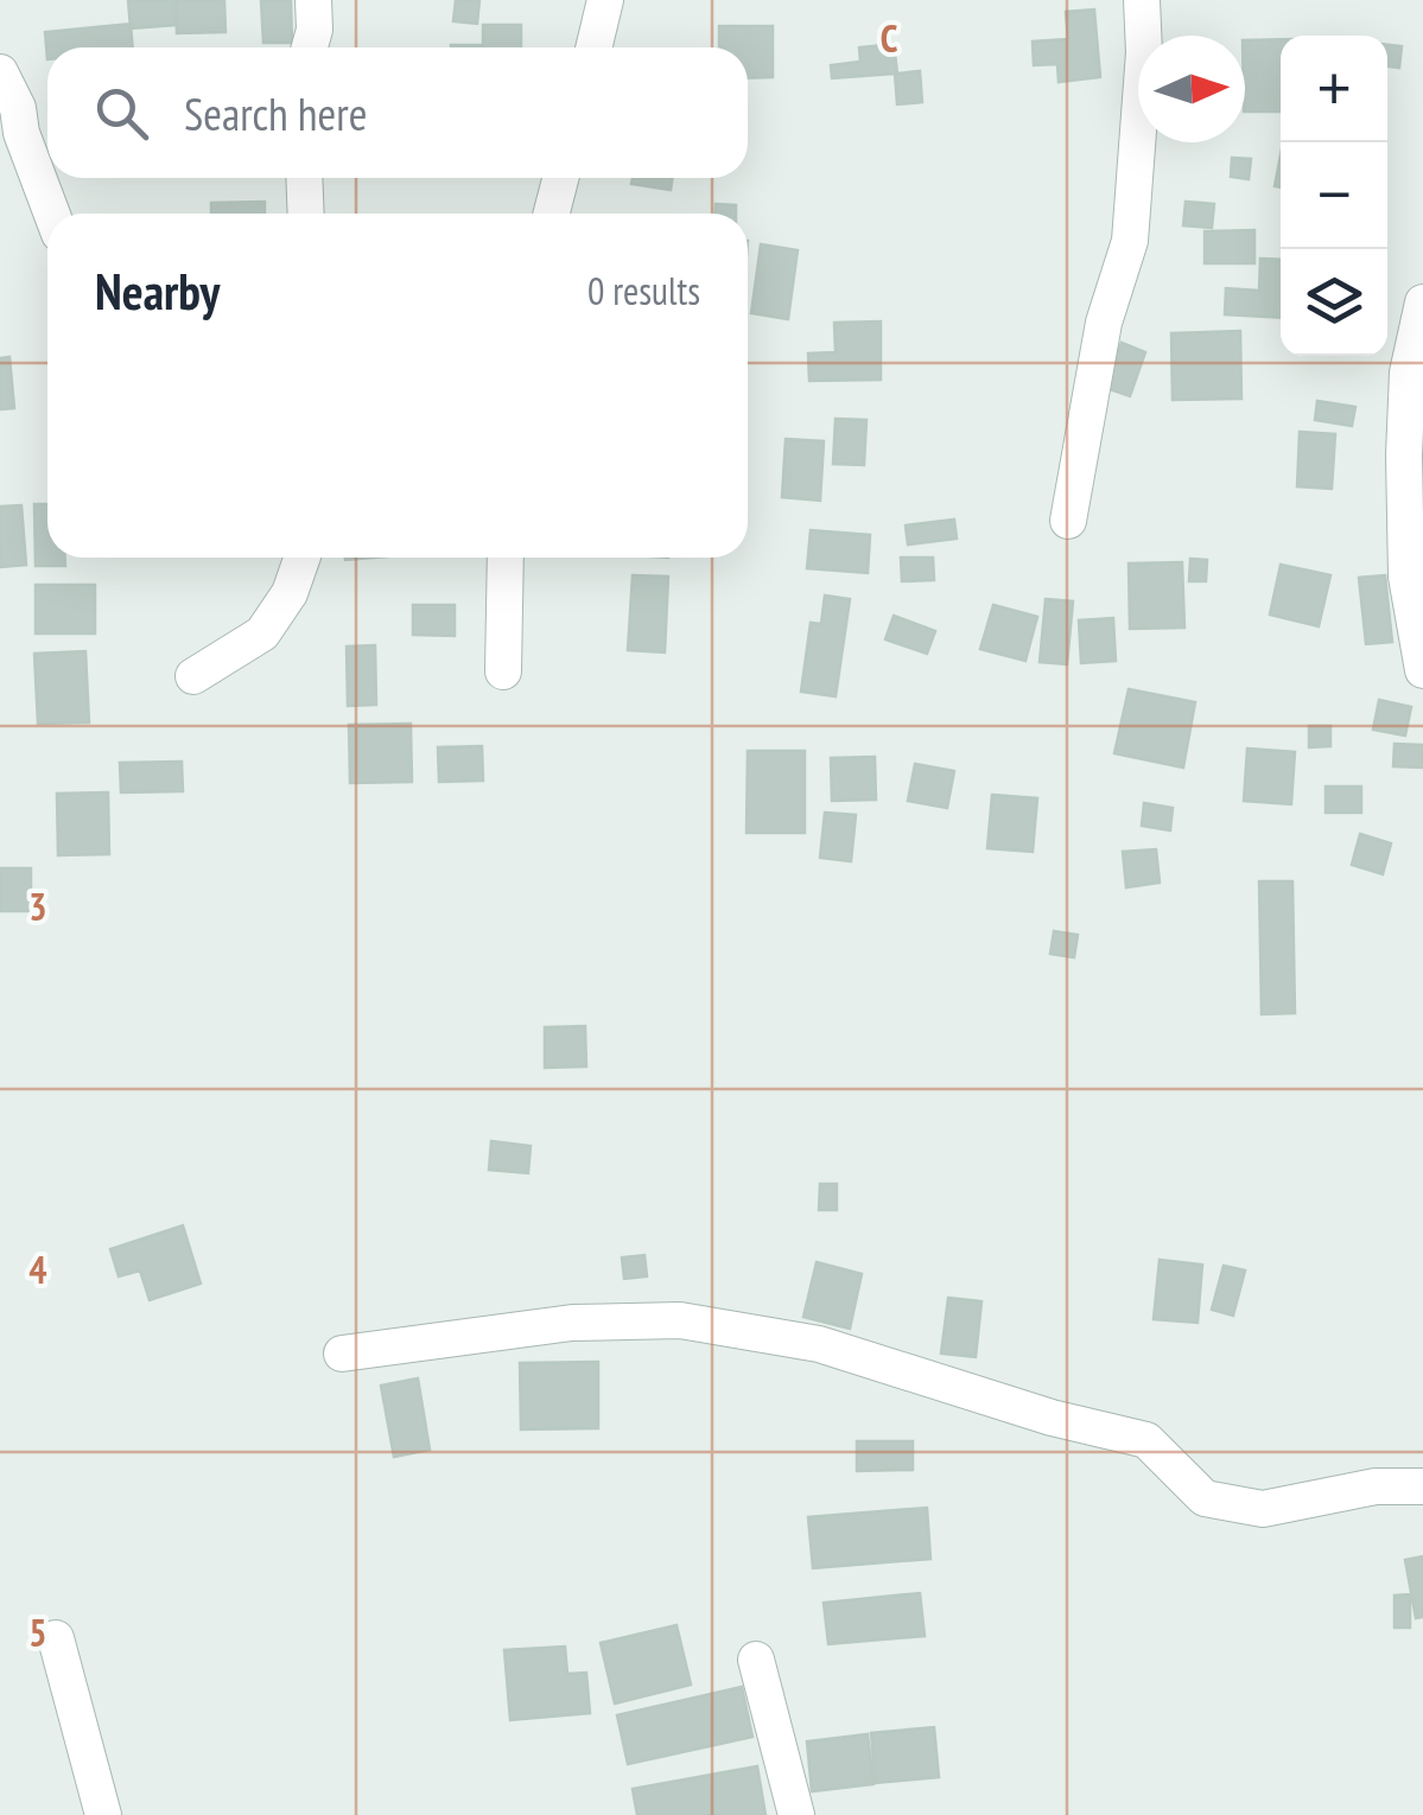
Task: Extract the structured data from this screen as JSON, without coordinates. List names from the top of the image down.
{
  "north": "right",
  "page": {
    "map_buttons": ["+", "−"],
    "search": "Search here",
    "heading": ["Nearby", "0 results"]
  },
  "grid": {
    "columns": ["C"],
    "rows": ["3", "4", "5"]
  }
}
